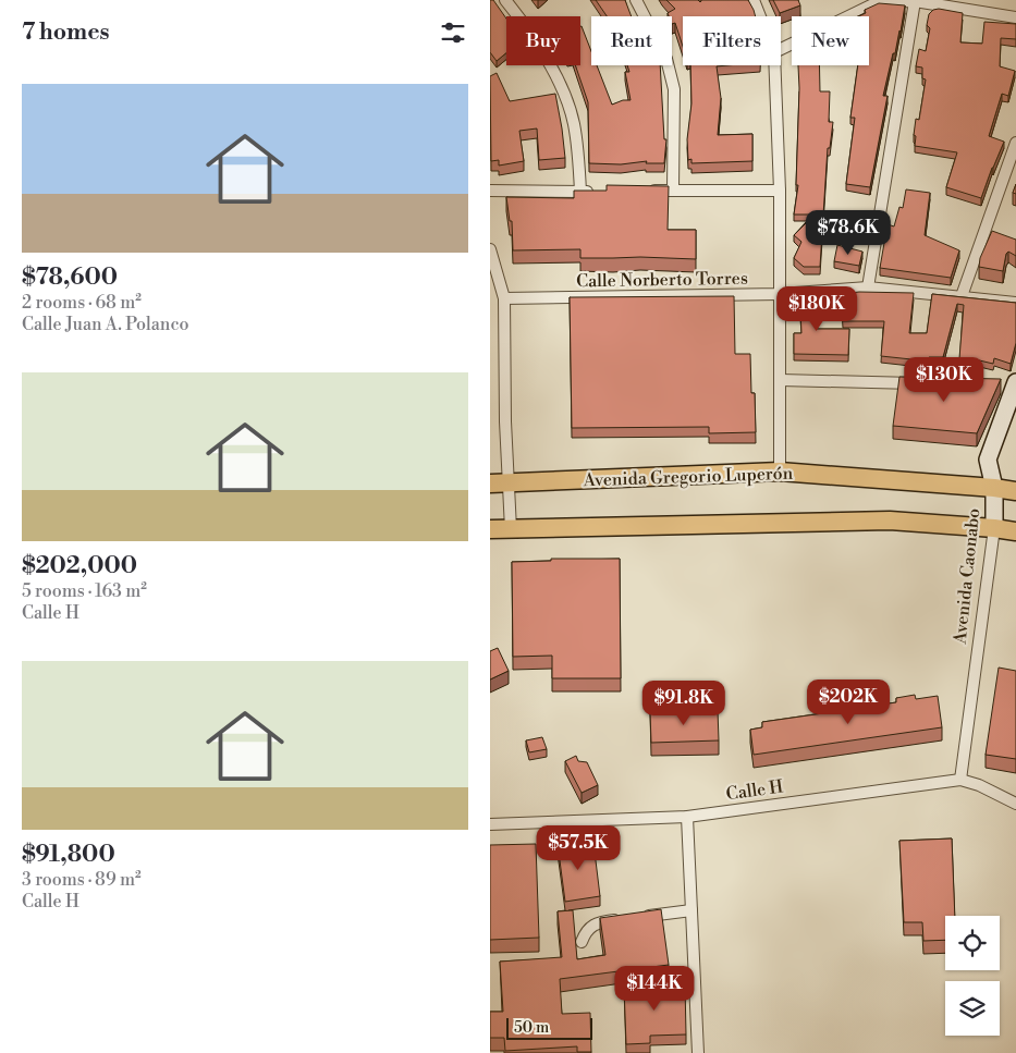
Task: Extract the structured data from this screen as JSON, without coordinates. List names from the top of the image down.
{
  "streets": {
    "main road": ["Avenida Gregorio Luperón"],
    "street": ["Calle Norberto Torres", "Avenida Caonabo", "Calle H"]
  },
  "crossings": [
    ["Avenida Gregorio Luperón", "Avenida Caonabo"],
    ["Avenida Caonabo", "Calle H"]
  ],
  "scale_bar": "50 m",
  "page": {
    "heading": "7 homes",
    "chip": [
      "Buy",
      "Rent",
      "Filters",
      "New"
    ],
    "list": [
      {
        "name": "$78,600",
        "note": "2 rooms · 68 m² · Calle Juan A. Polanco"
      },
      {
        "name": "$202,000",
        "note": "5 rooms · 163 m² · Calle H"
      },
      {
        "name": "$91,800",
        "note": "3 rooms · 89 m² · Calle H"
      }
    ],
    "price": [
      "$78.6K",
      "$180K",
      "$130K",
      "$202K",
      "$91.8K",
      "$57.5K",
      "$144K"
    ],
    "scale": "50 m"
  }
}
